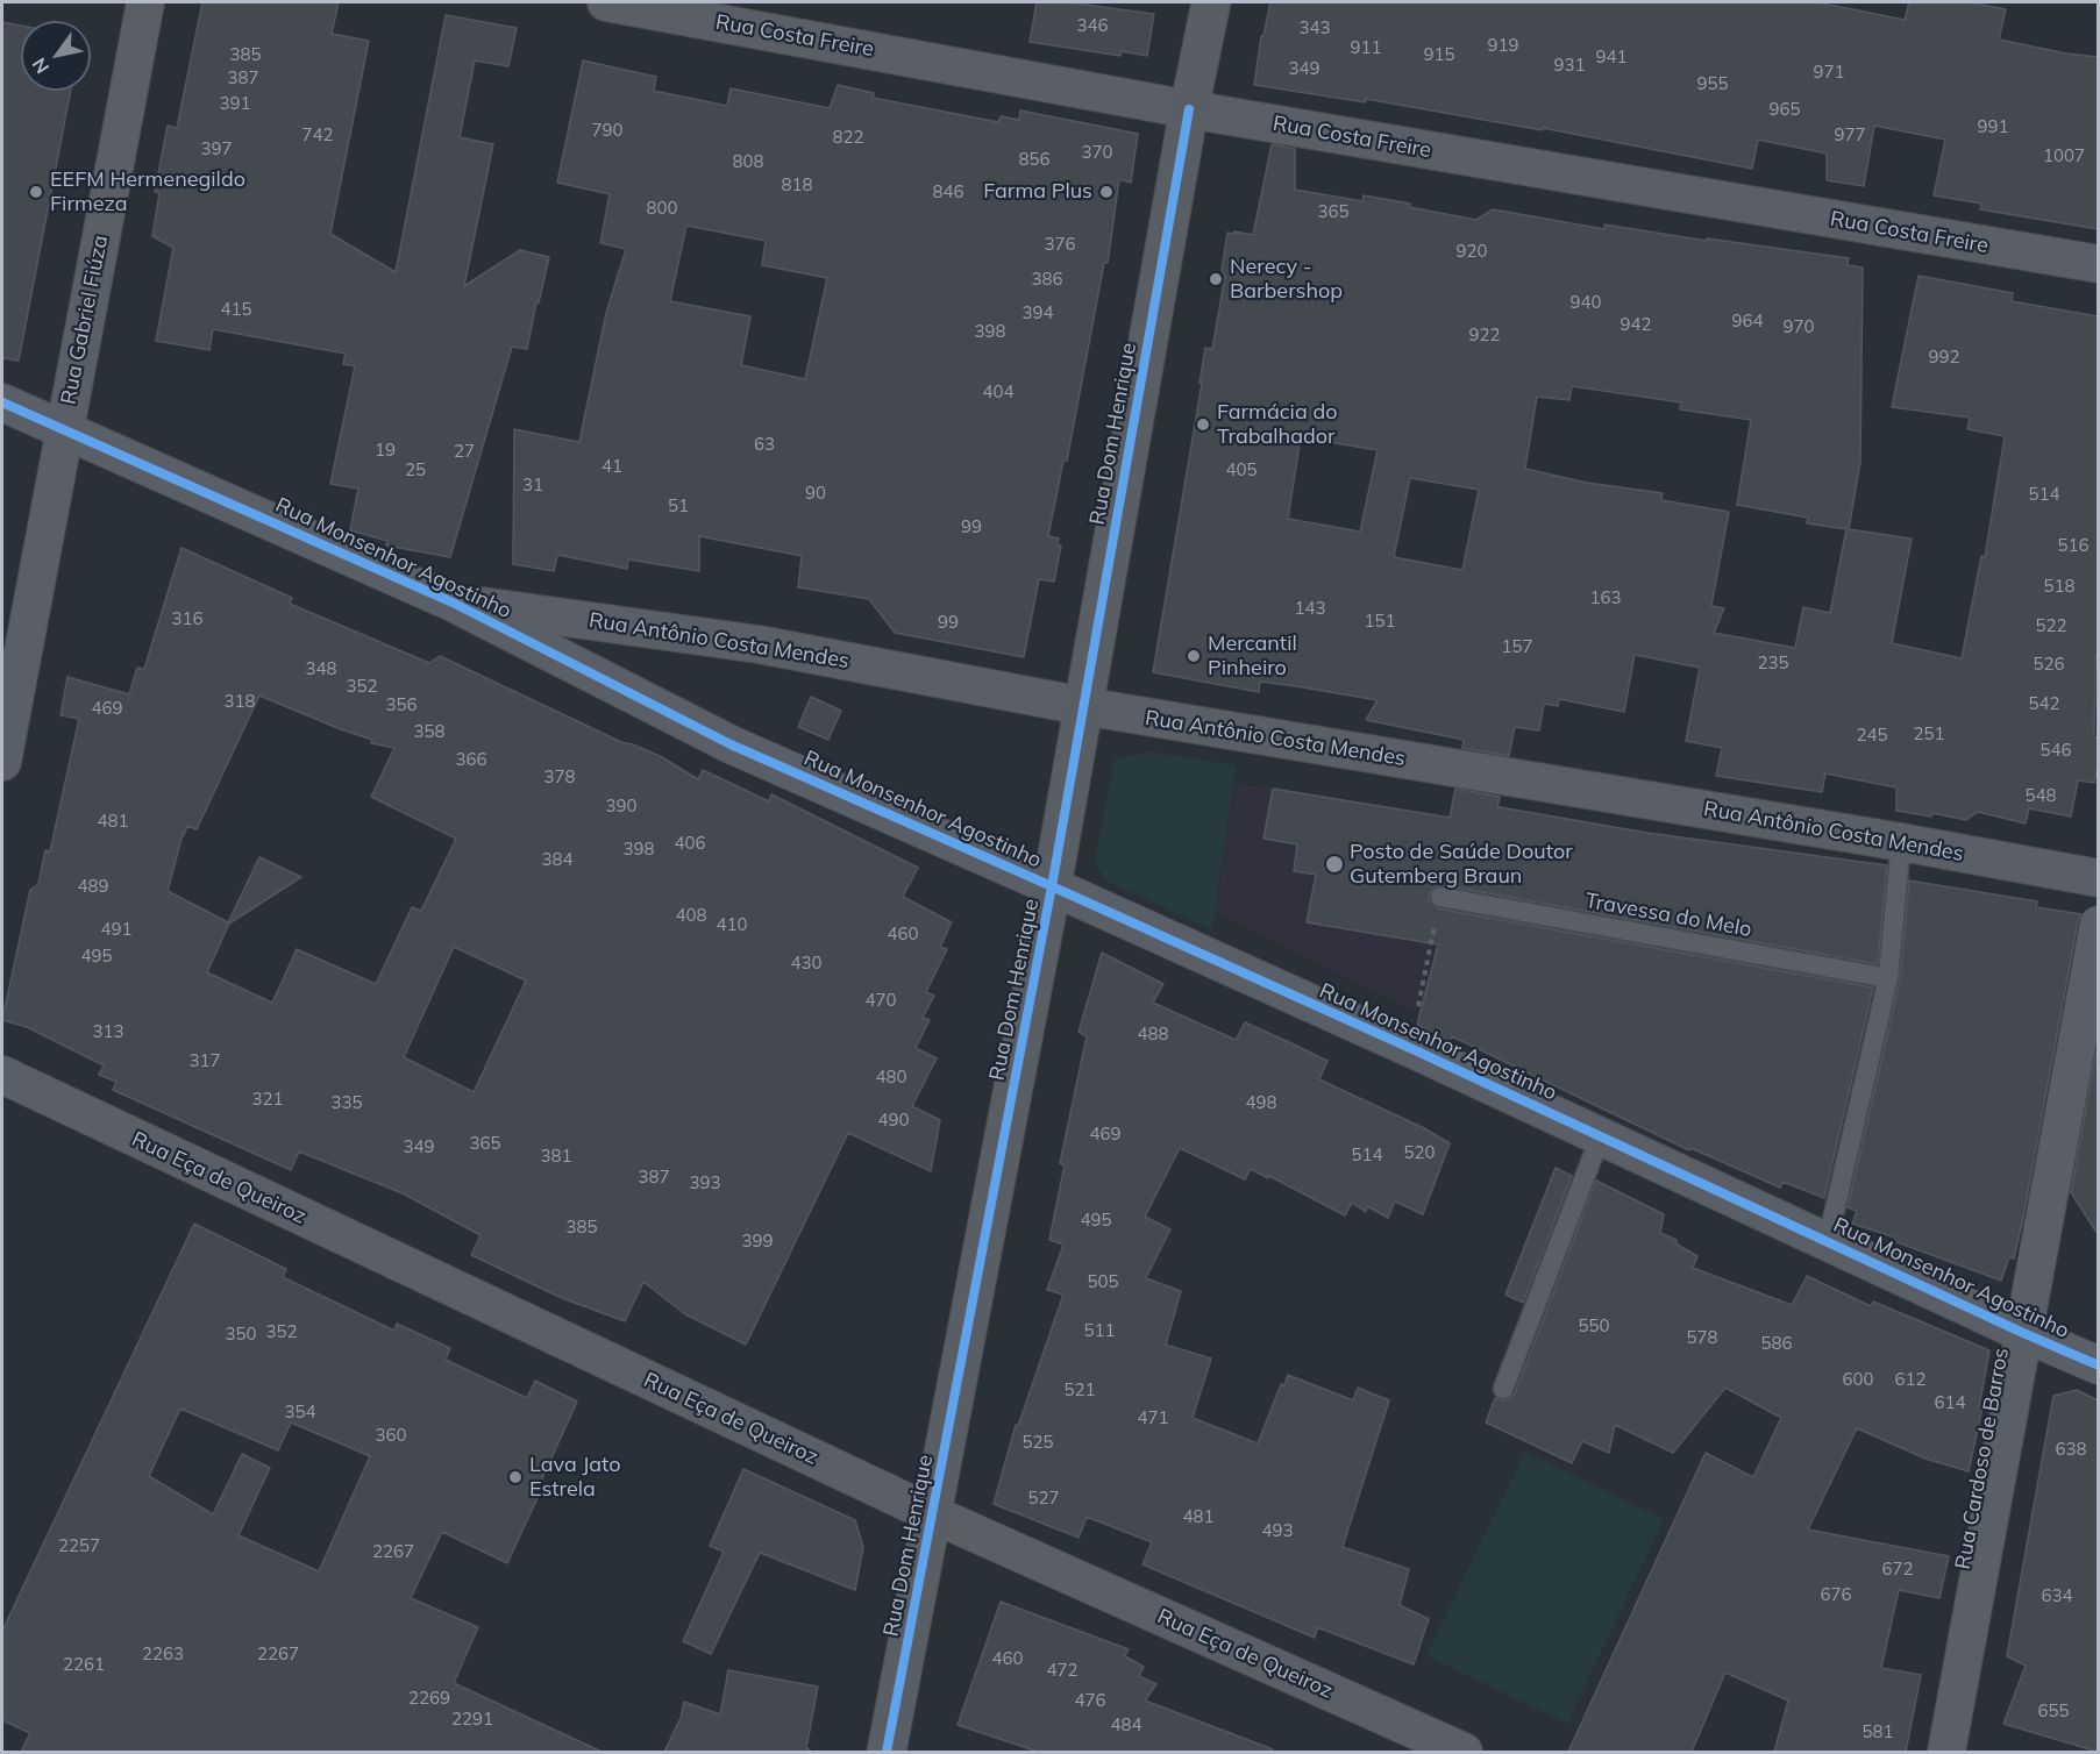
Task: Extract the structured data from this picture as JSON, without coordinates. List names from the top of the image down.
{
  "streets": {
    "street": [
      "Rua Costa Freire",
      "Rua Gabriel Fiúza",
      "Rua Dom Henrique",
      "Rua Monsenhor Agostinho",
      "Rua Antônio Costa Mendes",
      "Rua Eça de Queiroz",
      "Rua Cardoso de Barros"
    ],
    "lane": ["Travessa do Melo"]
  },
  "crossings": [
    ["Rua Costa Freire", "Rua Dom Henrique"],
    ["Rua Gabriel Fiúza", "Rua Monsenhor Agostinho"],
    ["Rua Dom Henrique", "Rua Monsenhor Agostinho"],
    ["Rua Dom Henrique", "Rua Antônio Costa Mendes"],
    ["Rua Dom Henrique", "Rua Eça de Queiroz"],
    ["Rua Monsenhor Agostinho", "Rua Antônio Costa Mendes"],
    ["Rua Monsenhor Agostinho", "Rua Cardoso de Barros"]
  ],
  "places": [
    "EEFM Hermenegildo Firmeza",
    "Farma Plus",
    "Nerecy - Barbershop",
    "Farmácia do Trabalhador",
    "Mercantil Pinheiro",
    "Posto de Saúde Doutor Gutemberg Braun",
    "Lava Jato Estrela"
  ],
  "house_numbers": [
    "346",
    "343",
    "919",
    "911",
    "385",
    "915",
    "941",
    "931",
    "349",
    "971",
    "387",
    "955",
    "391",
    "965",
    "991",
    "790",
    "742",
    "977",
    "822",
    "397",
    "370",
    "1007",
    "856",
    "808",
    "818",
    "846",
    "800",
    "365",
    "376",
    "920",
    "386",
    "940",
    "415",
    "394",
    "964",
    "942",
    "970",
    "398",
    "922",
    "992",
    "404",
    "63",
    "19",
    "27",
    "41",
    "25",
    "405",
    "31",
    "90",
    "514",
    "51",
    "99",
    "516",
    "518",
    "163",
    "143",
    "316",
    "151",
    "99",
    "522",
    "157",
    "235",
    "526",
    "348",
    "352",
    "318",
    "542",
    "356",
    "469",
    "358",
    "251",
    "245",
    "546",
    "366",
    "378",
    "548",
    "390",
    "481",
    "406",
    "398",
    "384",
    "489",
    "408",
    "410",
    "491",
    "460",
    "495",
    "430",
    "470",
    "313",
    "488",
    "317",
    "480",
    "321",
    "335",
    "498",
    "490",
    "469",
    "365",
    "349",
    "520",
    "514",
    "381",
    "387",
    "393",
    "495",
    "385",
    "399",
    "505",
    "550",
    "511",
    "352",
    "350",
    "578",
    "586",
    "600",
    "612",
    "521",
    "614",
    "354",
    "471",
    "360",
    "525",
    "638",
    "527",
    "481",
    "493",
    "2257",
    "2267",
    "672",
    "676",
    "634",
    "2263",
    "2267",
    "460",
    "2261",
    "472",
    "2269",
    "476",
    "655",
    "2291",
    "484",
    "581"
  ],
  "north": "bottom left"
}
